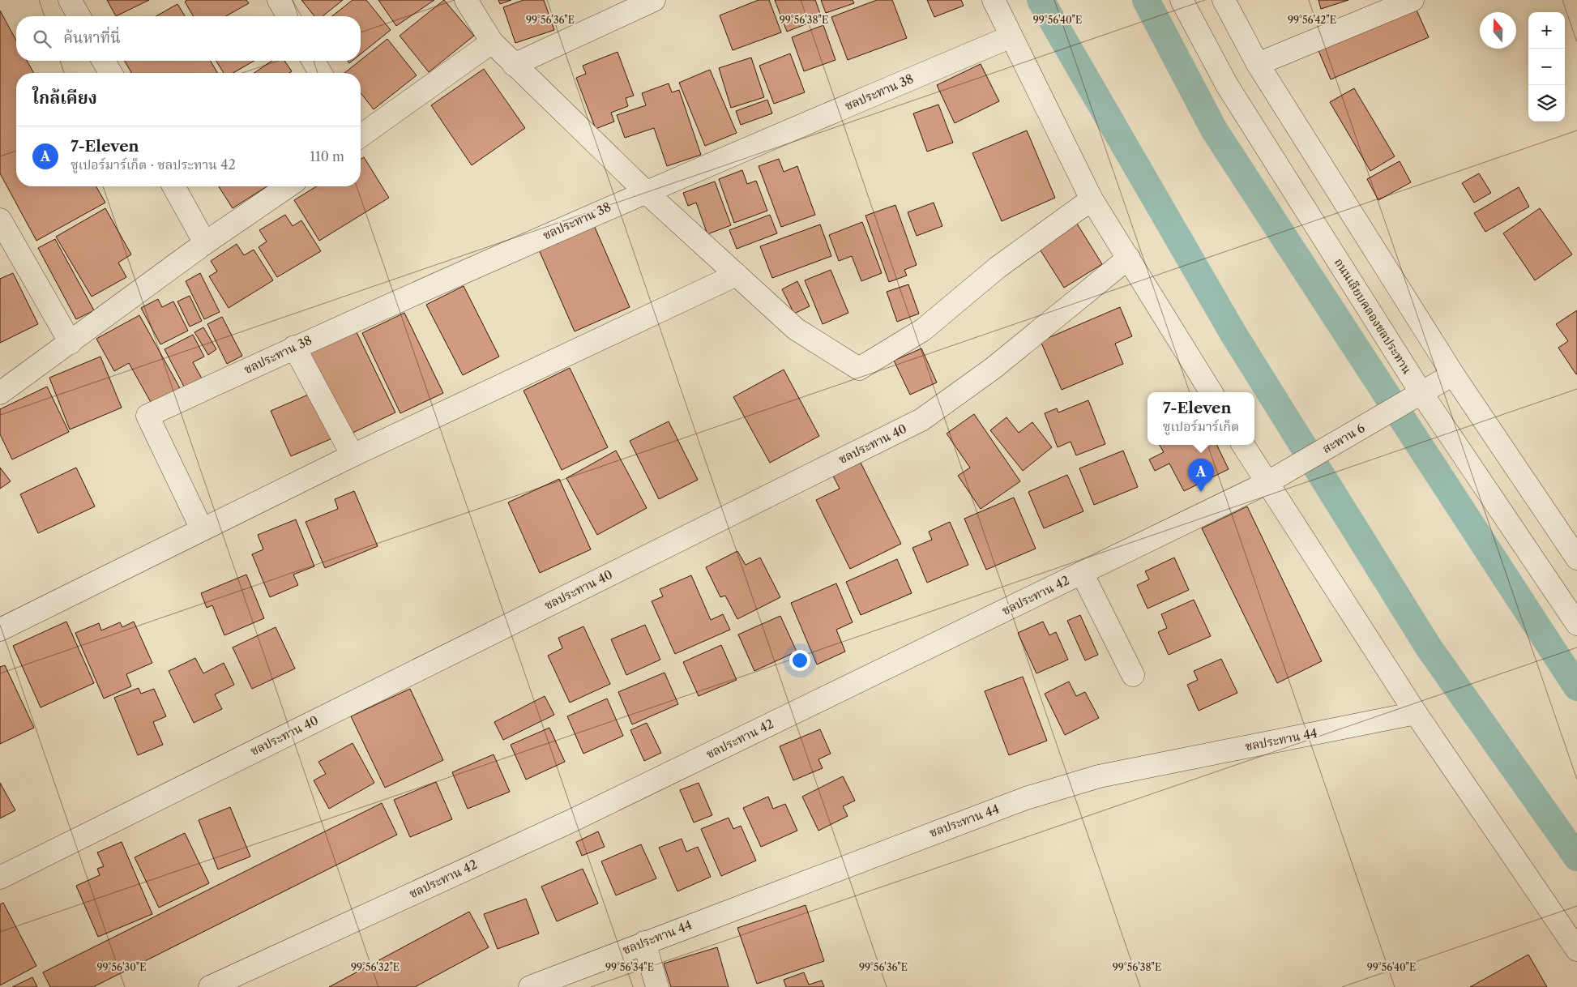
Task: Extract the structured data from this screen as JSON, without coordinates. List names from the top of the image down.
{
  "streets": {
    "street": [
      "ชลประทาน 38",
      "ถนนเลียบคลองชลประทาน",
      "สะพาน 6",
      "ชลประทาน 40",
      "ชลประทาน 42",
      "ชลประทาน 44"
    ]
  },
  "crossings": [
    ["ถนนเลียบคลองชลประทาน", "สะพาน 6"],
    ["สะพาน 6", "ชลประทาน 42"]
  ],
  "north": "top",
  "page": {
    "map_buttons": ["+", "−"],
    "search": "ค้นหาที่นี่",
    "heading": "ใกล้เคียง",
    "list": [
      {
        "mark": "A",
        "name": "7-Eleven",
        "note": "ซูเปอร์มาร์เก็ต · ชลประทาน 42",
        "value": "110 m"
      }
    ],
    "popup": ["7-Eleven", "ซูเปอร์มาร์เก็ต"],
    "pins": "A"
  },
  "coordinates": [
    "99°56'36\"E",
    "99°56'38\"E",
    "99°56'40\"E",
    "99°56'42\"E",
    "99°56'30\"E",
    "99°56'32\"E",
    "99°56'34\"E"
  ]
}
